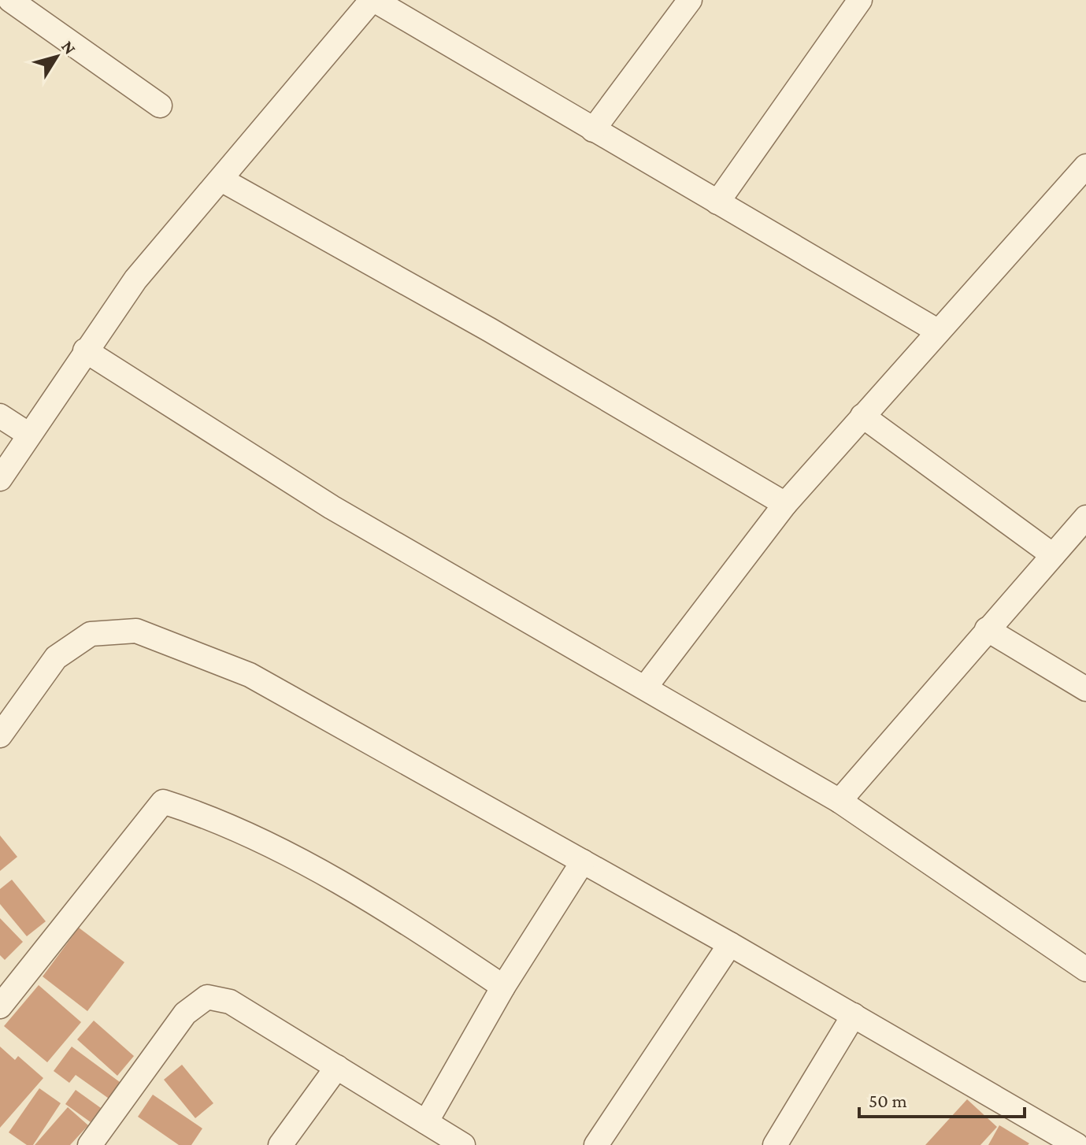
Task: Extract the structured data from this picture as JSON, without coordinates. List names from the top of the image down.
{
  "scale_bar": "50 m",
  "north": "top right"
}
